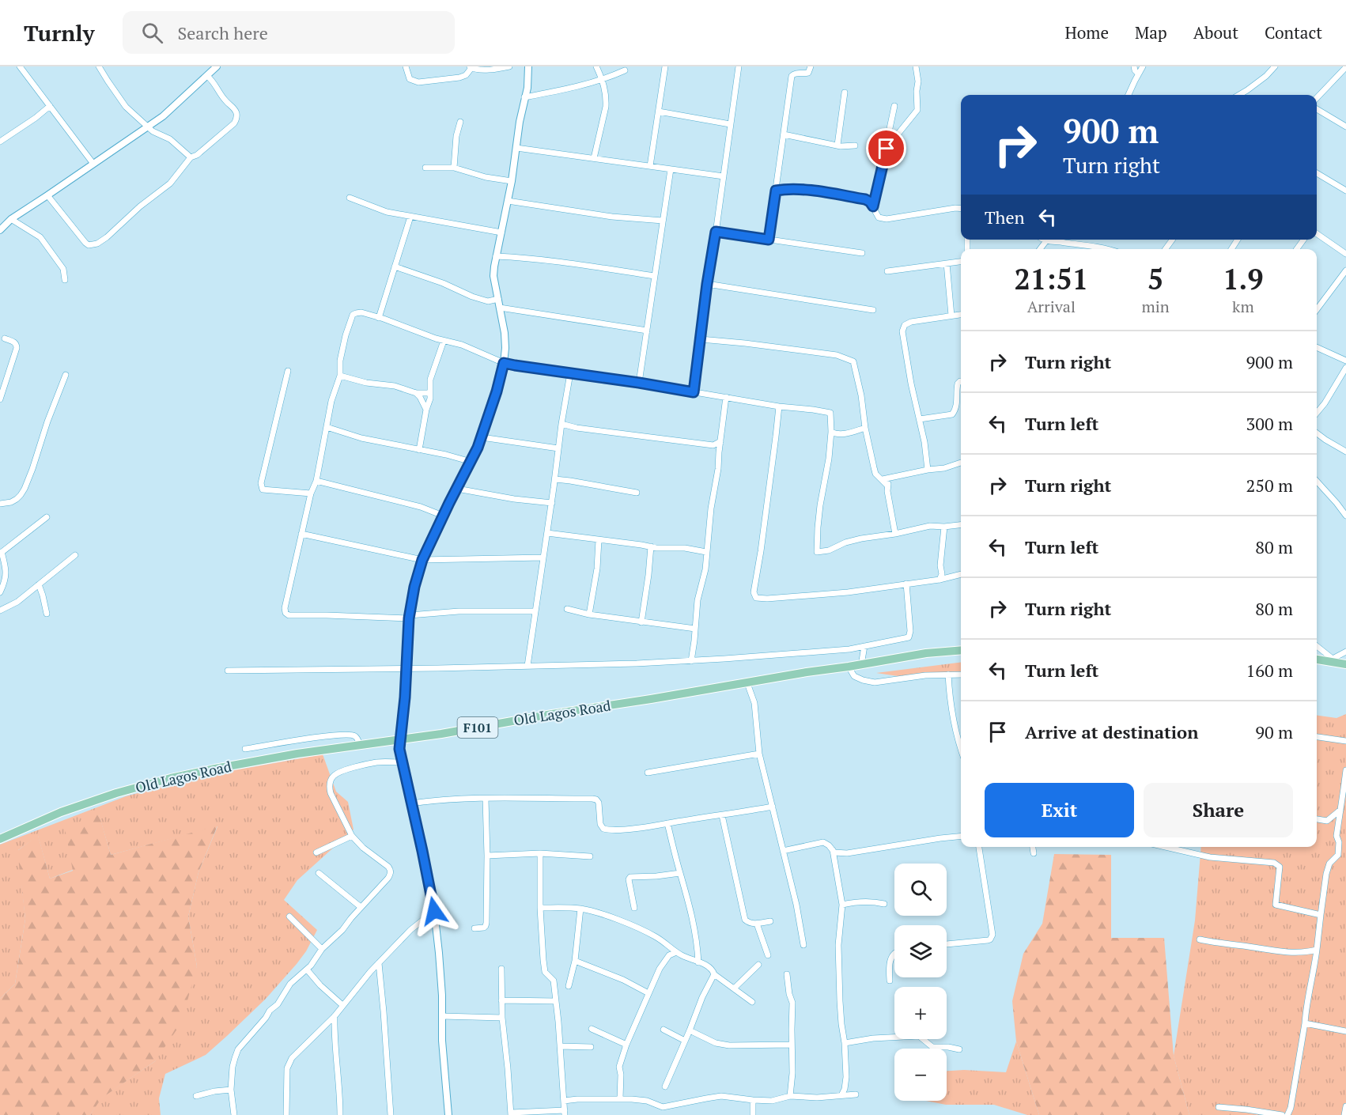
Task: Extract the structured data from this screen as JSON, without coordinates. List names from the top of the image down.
{
  "streets": {
    "main road": ["Old Lagos Road", "F101"]
  },
  "page": {
    "header": "Turnly",
    "search": "Search here",
    "nav": [
      "Home",
      "Map",
      "About",
      "Contact"
    ],
    "turn": ["900 m", "Turn right"],
    "then": "Then",
    "eta": [
      "21:51",
      "Arrival",
      "5",
      "min",
      "1.9",
      "km"
    ],
    "list": [
      {
        "name": "Turn right",
        "value": "900 m"
      },
      {
        "name": "Turn left",
        "value": "300 m"
      },
      {
        "name": "Turn right",
        "value": "250 m"
      },
      {
        "name": "Turn left",
        "value": "80 m"
      },
      {
        "name": "Turn right",
        "value": "80 m"
      },
      {
        "name": "Turn left",
        "value": "160 m"
      },
      {
        "name": "Arrive at destination",
        "value": "90 m"
      }
    ],
    "buttons": ["Exit", "Share"],
    "map_buttons": ["+", "−"]
  }
}
